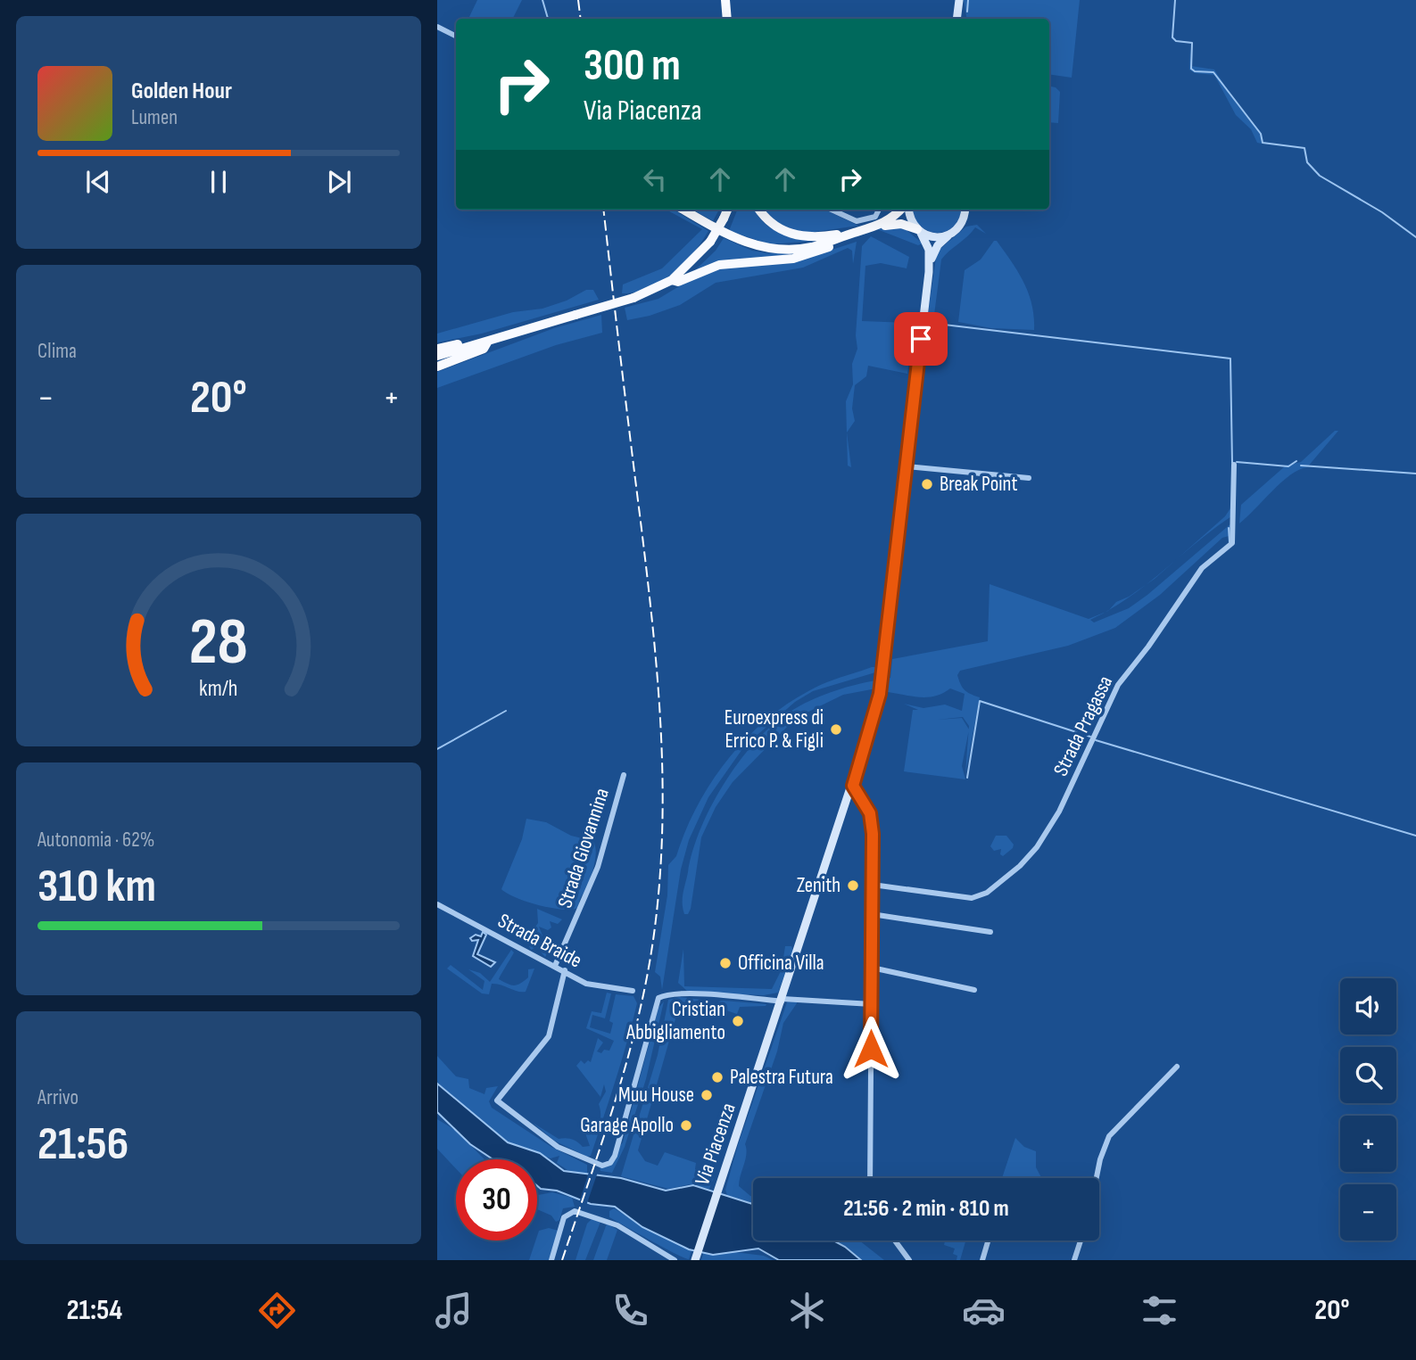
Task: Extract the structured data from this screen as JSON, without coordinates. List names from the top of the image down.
{
  "streets": {
    "main road": ["Via Piacenza"],
    "street": ["Strada Pragassa", "Strada Giovannina", "Strada Braide"]
  },
  "crossings": [
    ["Strada Giovannina", "Strada Braide"]
  ],
  "places": [
    "Break Point",
    "Euroexpress di Errico P. & Figli",
    "Zenith",
    "Officina Villa",
    "Cristian Abbigliamento",
    "Palestra Futura",
    "Muu House",
    "Garage Apollo"
  ],
  "page": {
    "turn": ["300 m", "Via Piacenza"],
    "song": ["Golden Hour", "Lumen"],
    "tile": [
      "Clima",
      ["Autonomia · 62%", "310 km"],
      ["Arrivo", "21:56"]
    ],
    "heat": ["−", "20°", "+"],
    "map_buttons": ["+", "−"],
    "limit": "30",
    "trip": "21:56 · 2 min · 810 m",
    "tabs": ["21:54", "20°"],
    "gauge": ["28", "km/h"]
  }
}
